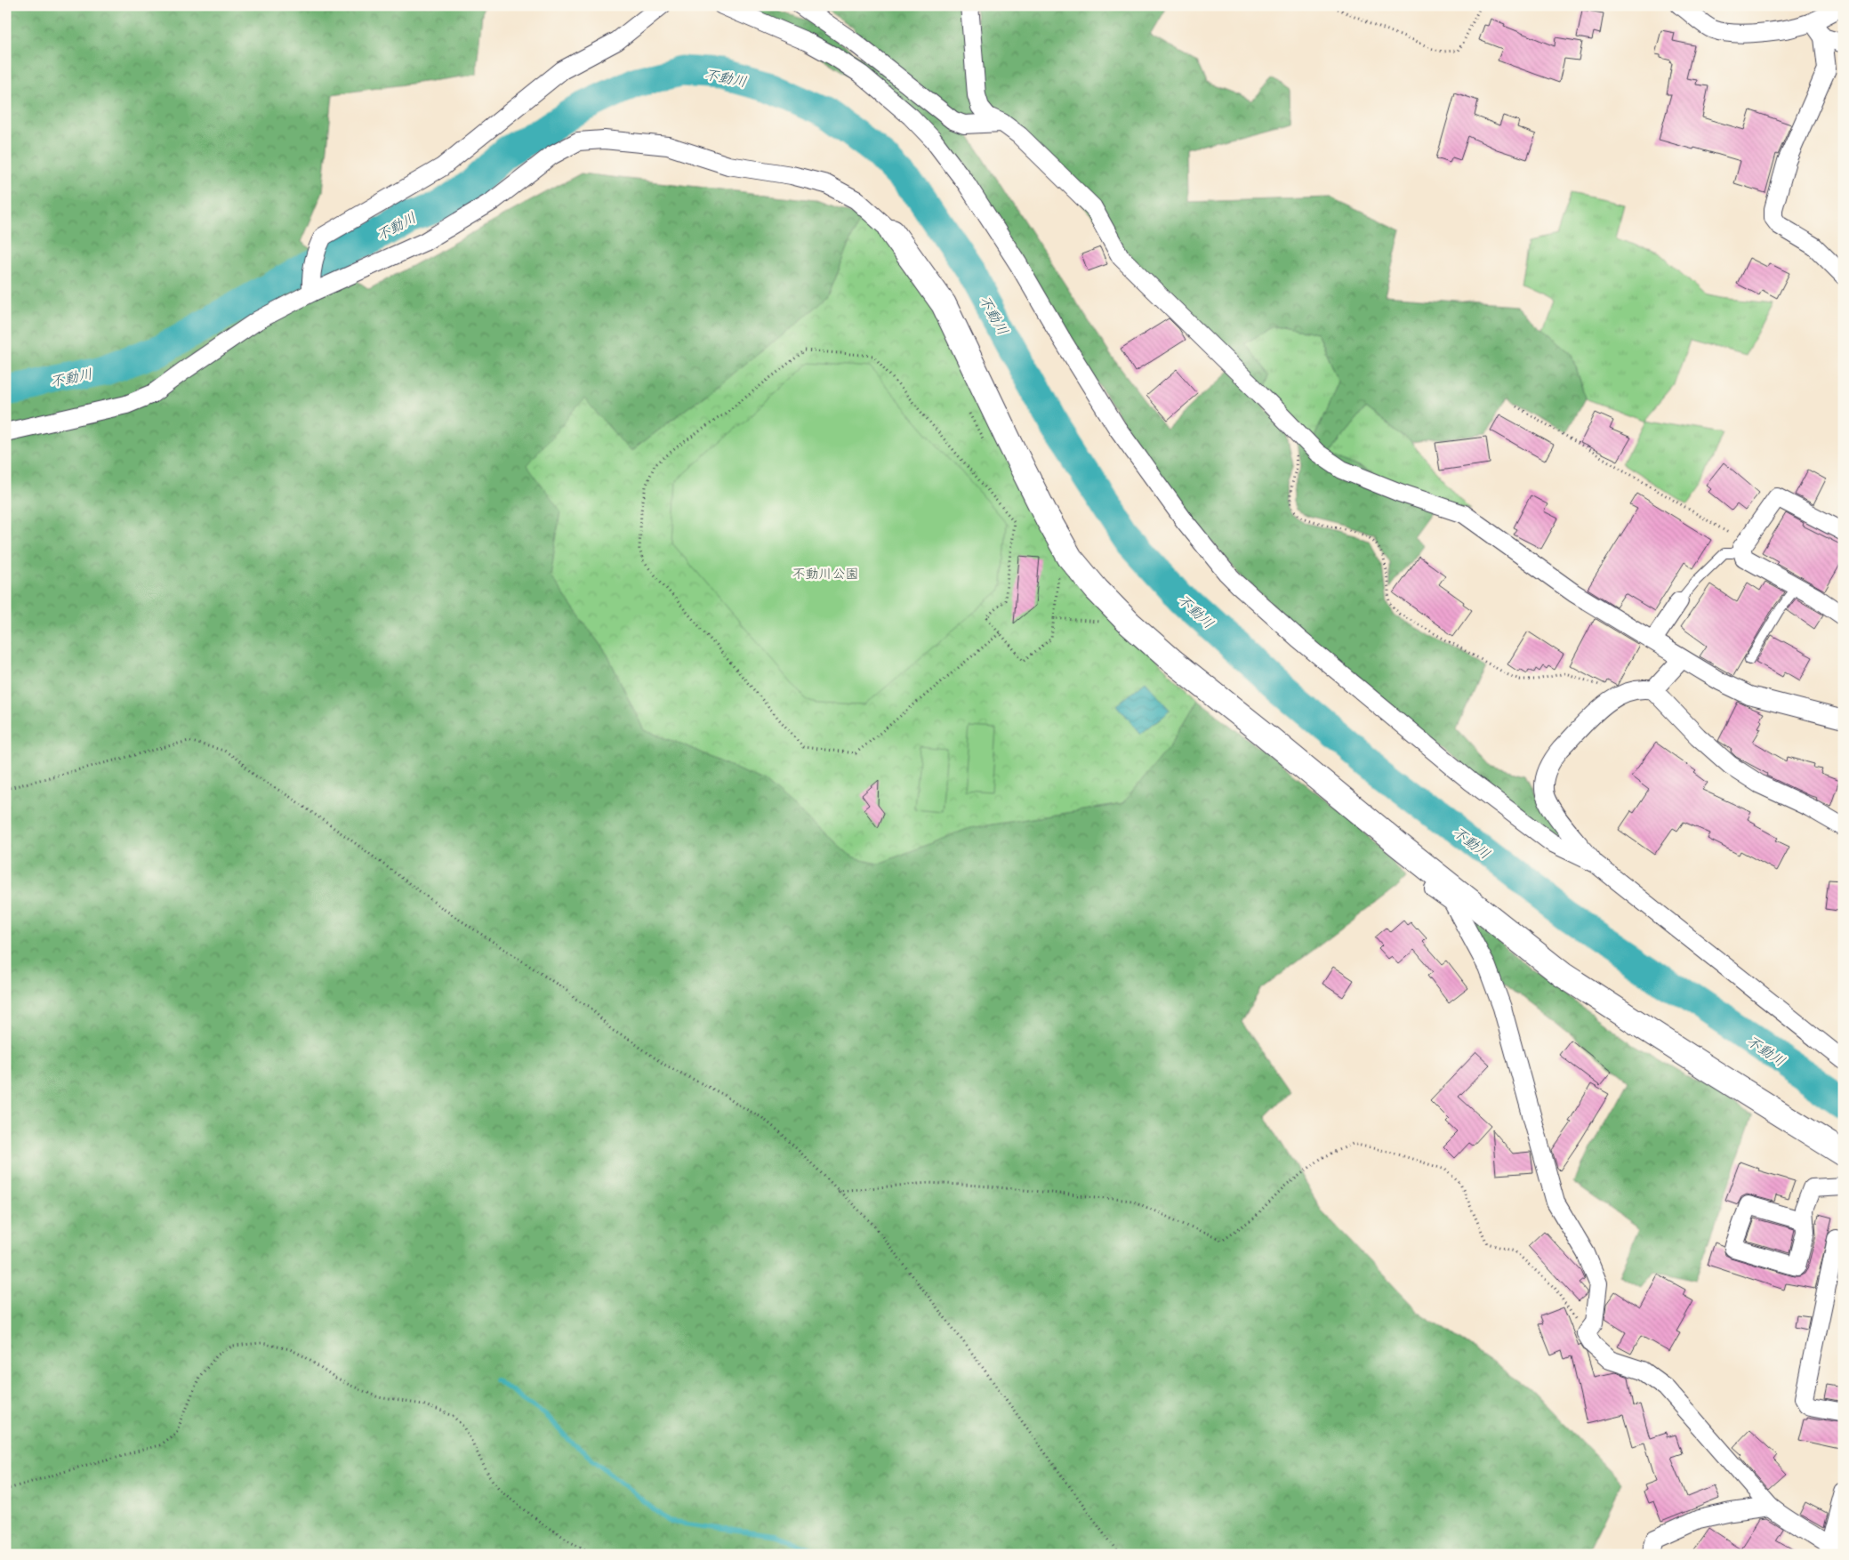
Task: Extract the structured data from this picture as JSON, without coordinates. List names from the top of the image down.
{
  "water": ["不動川"],
  "parks": ["不動川公園"]
}
